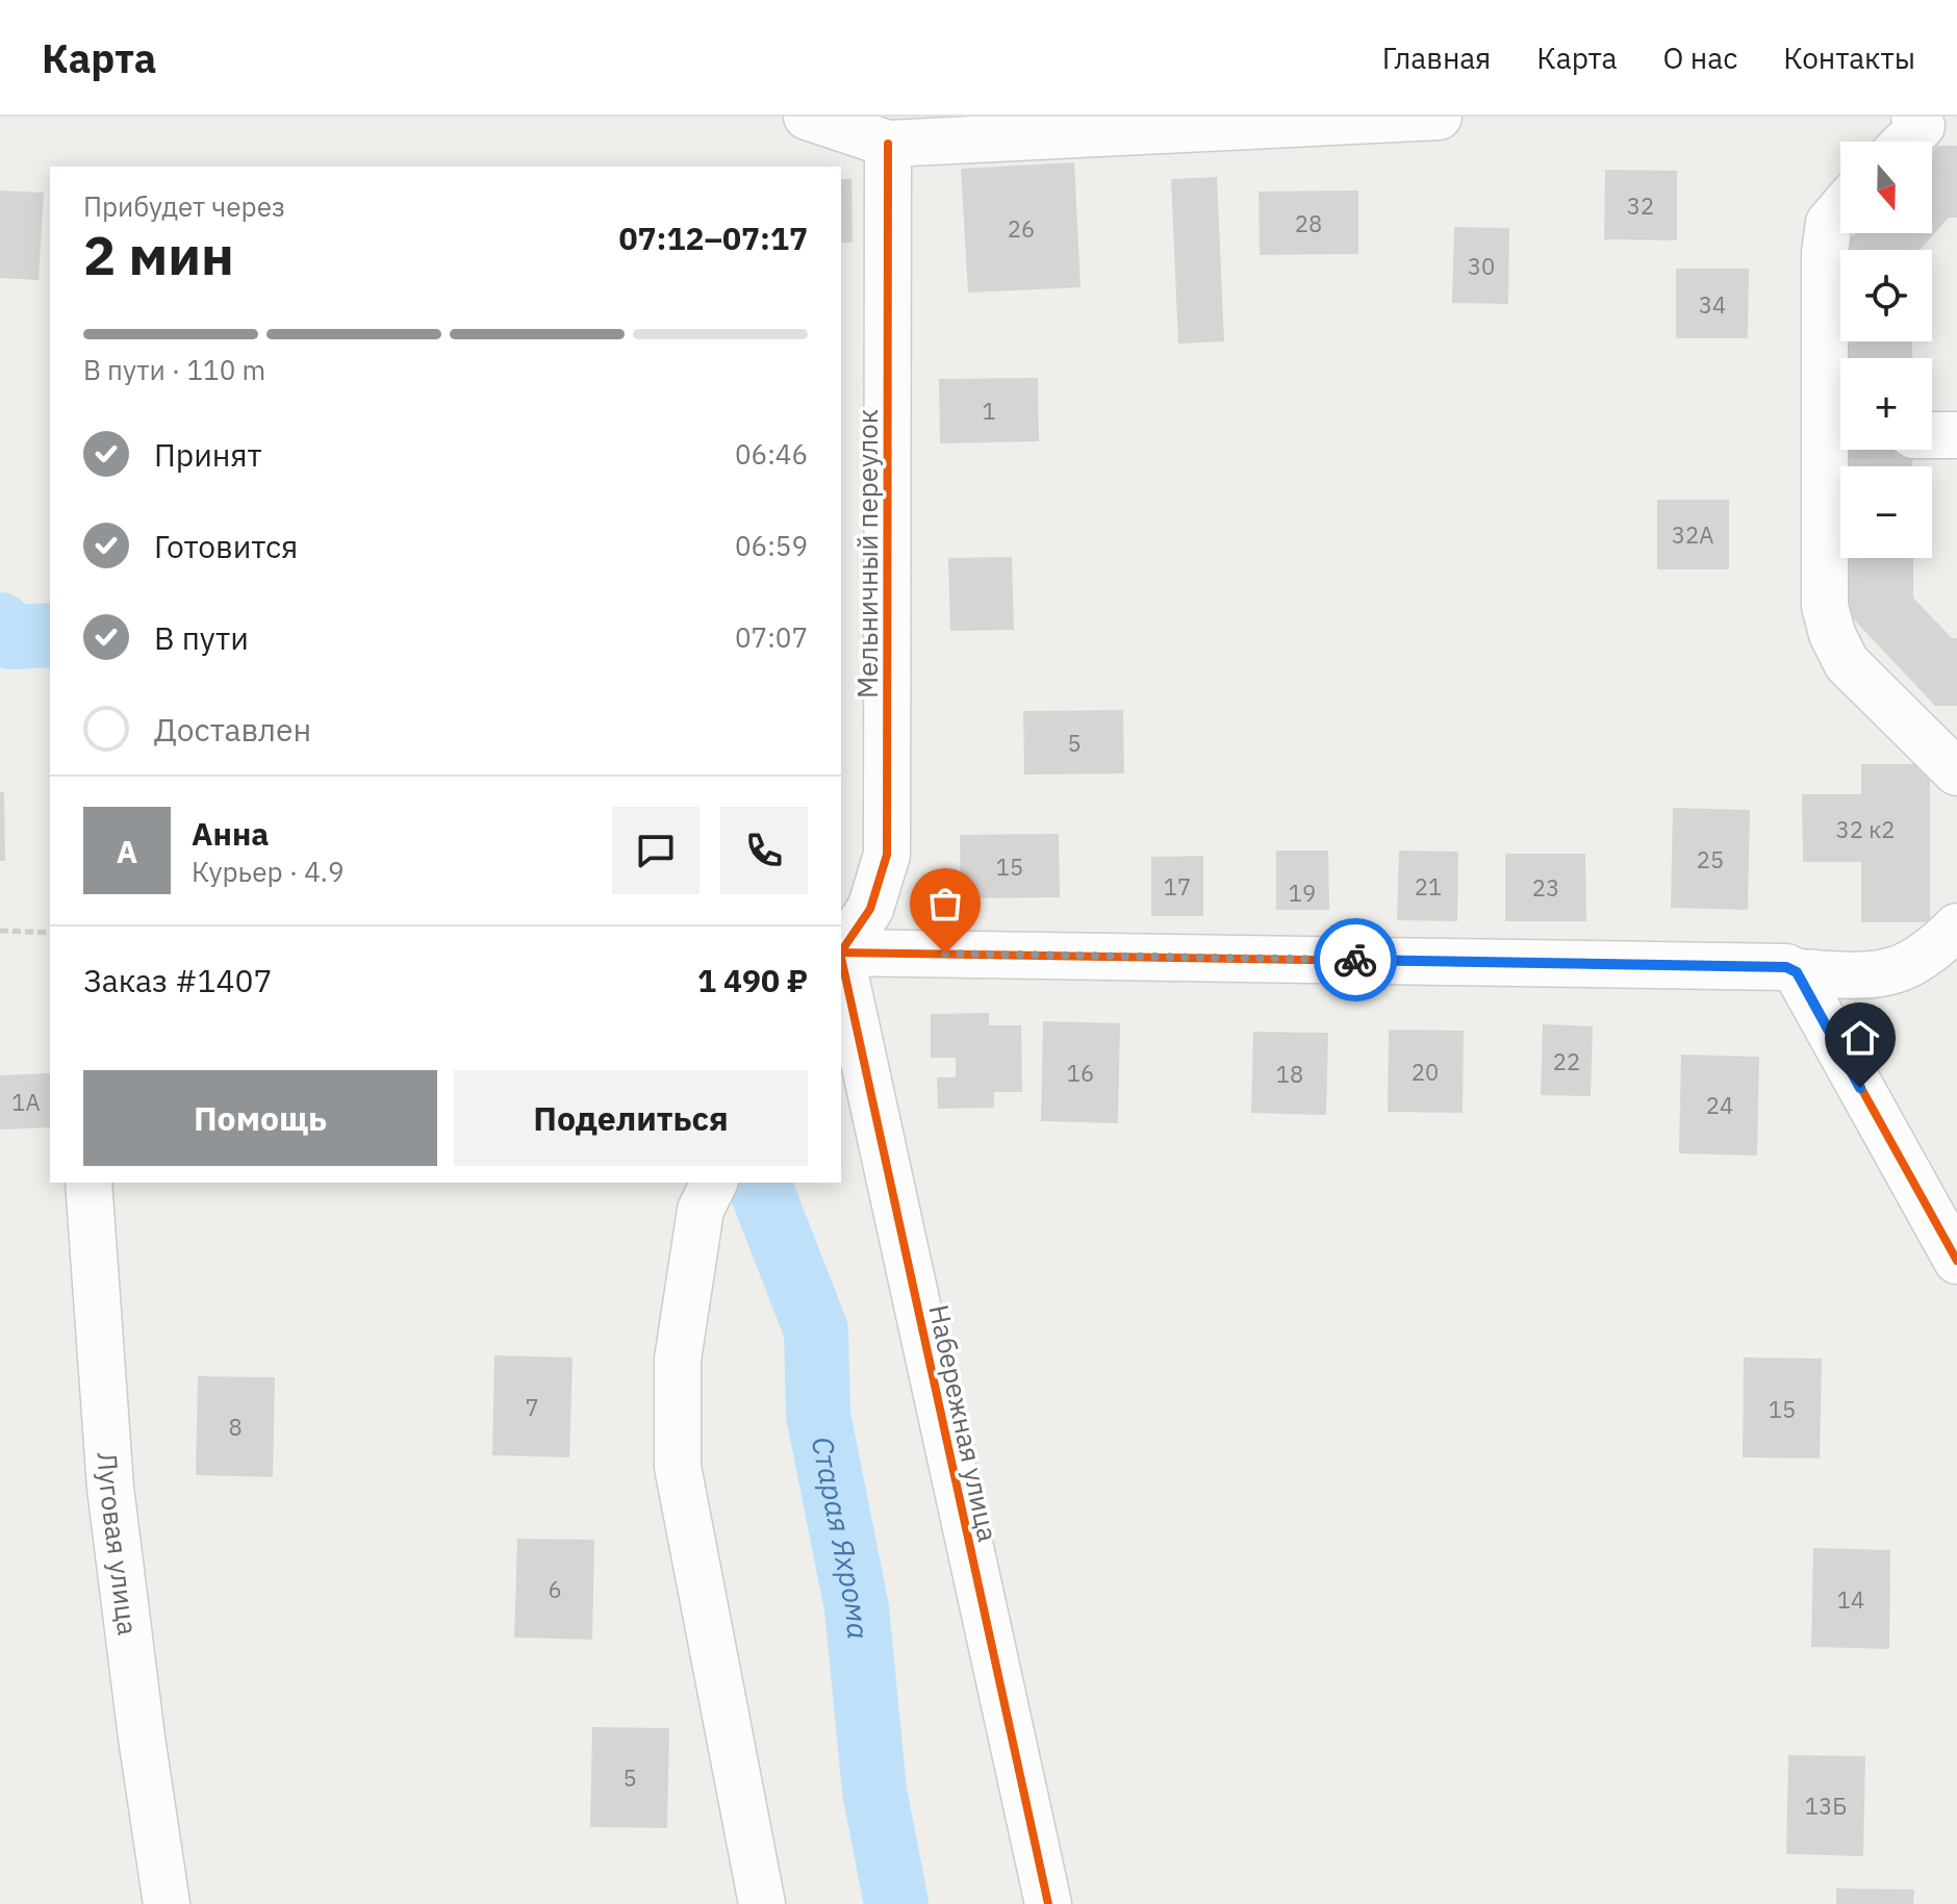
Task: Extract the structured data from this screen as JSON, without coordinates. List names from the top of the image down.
{
  "streets": {
    "street": ["Мельничный переулок", "Набережная улица", "Луговая улица"]
  },
  "water": ["Старая Яхрома"],
  "house_numbers": [
    "32",
    "28",
    "26",
    "30",
    "34",
    "1",
    "32А",
    "5",
    "32 к2",
    "25",
    "15",
    "17",
    "21",
    "23",
    "19",
    "22",
    "20",
    "16",
    "18",
    "1А",
    "24",
    "7",
    "15",
    "8",
    "6",
    "14",
    "5",
    "13Б"
  ],
  "north": "bottom",
  "page": {
    "header": "Карта",
    "nav": [
      "Главная",
      "Карта",
      "О нас",
      "Контакты"
    ],
    "map_buttons": ["+", "−"],
    "heading": ["2 мин", "Прибудет через", "07:12–07:17"],
    "panel": [
      "Анна",
      "Курьер · 4.9",
      "Заказ #1407",
      "1 490 ₽"
    ],
    "bar": "В пути · 110 m",
    "list": [
      ["Принят", "06:46"],
      ["Готовится", "06:59"],
      ["В пути", "07:07"],
      "Доставлен"
    ],
    "round": "А",
    "buttons": ["Помощь", "Поделиться"]
  }
}
